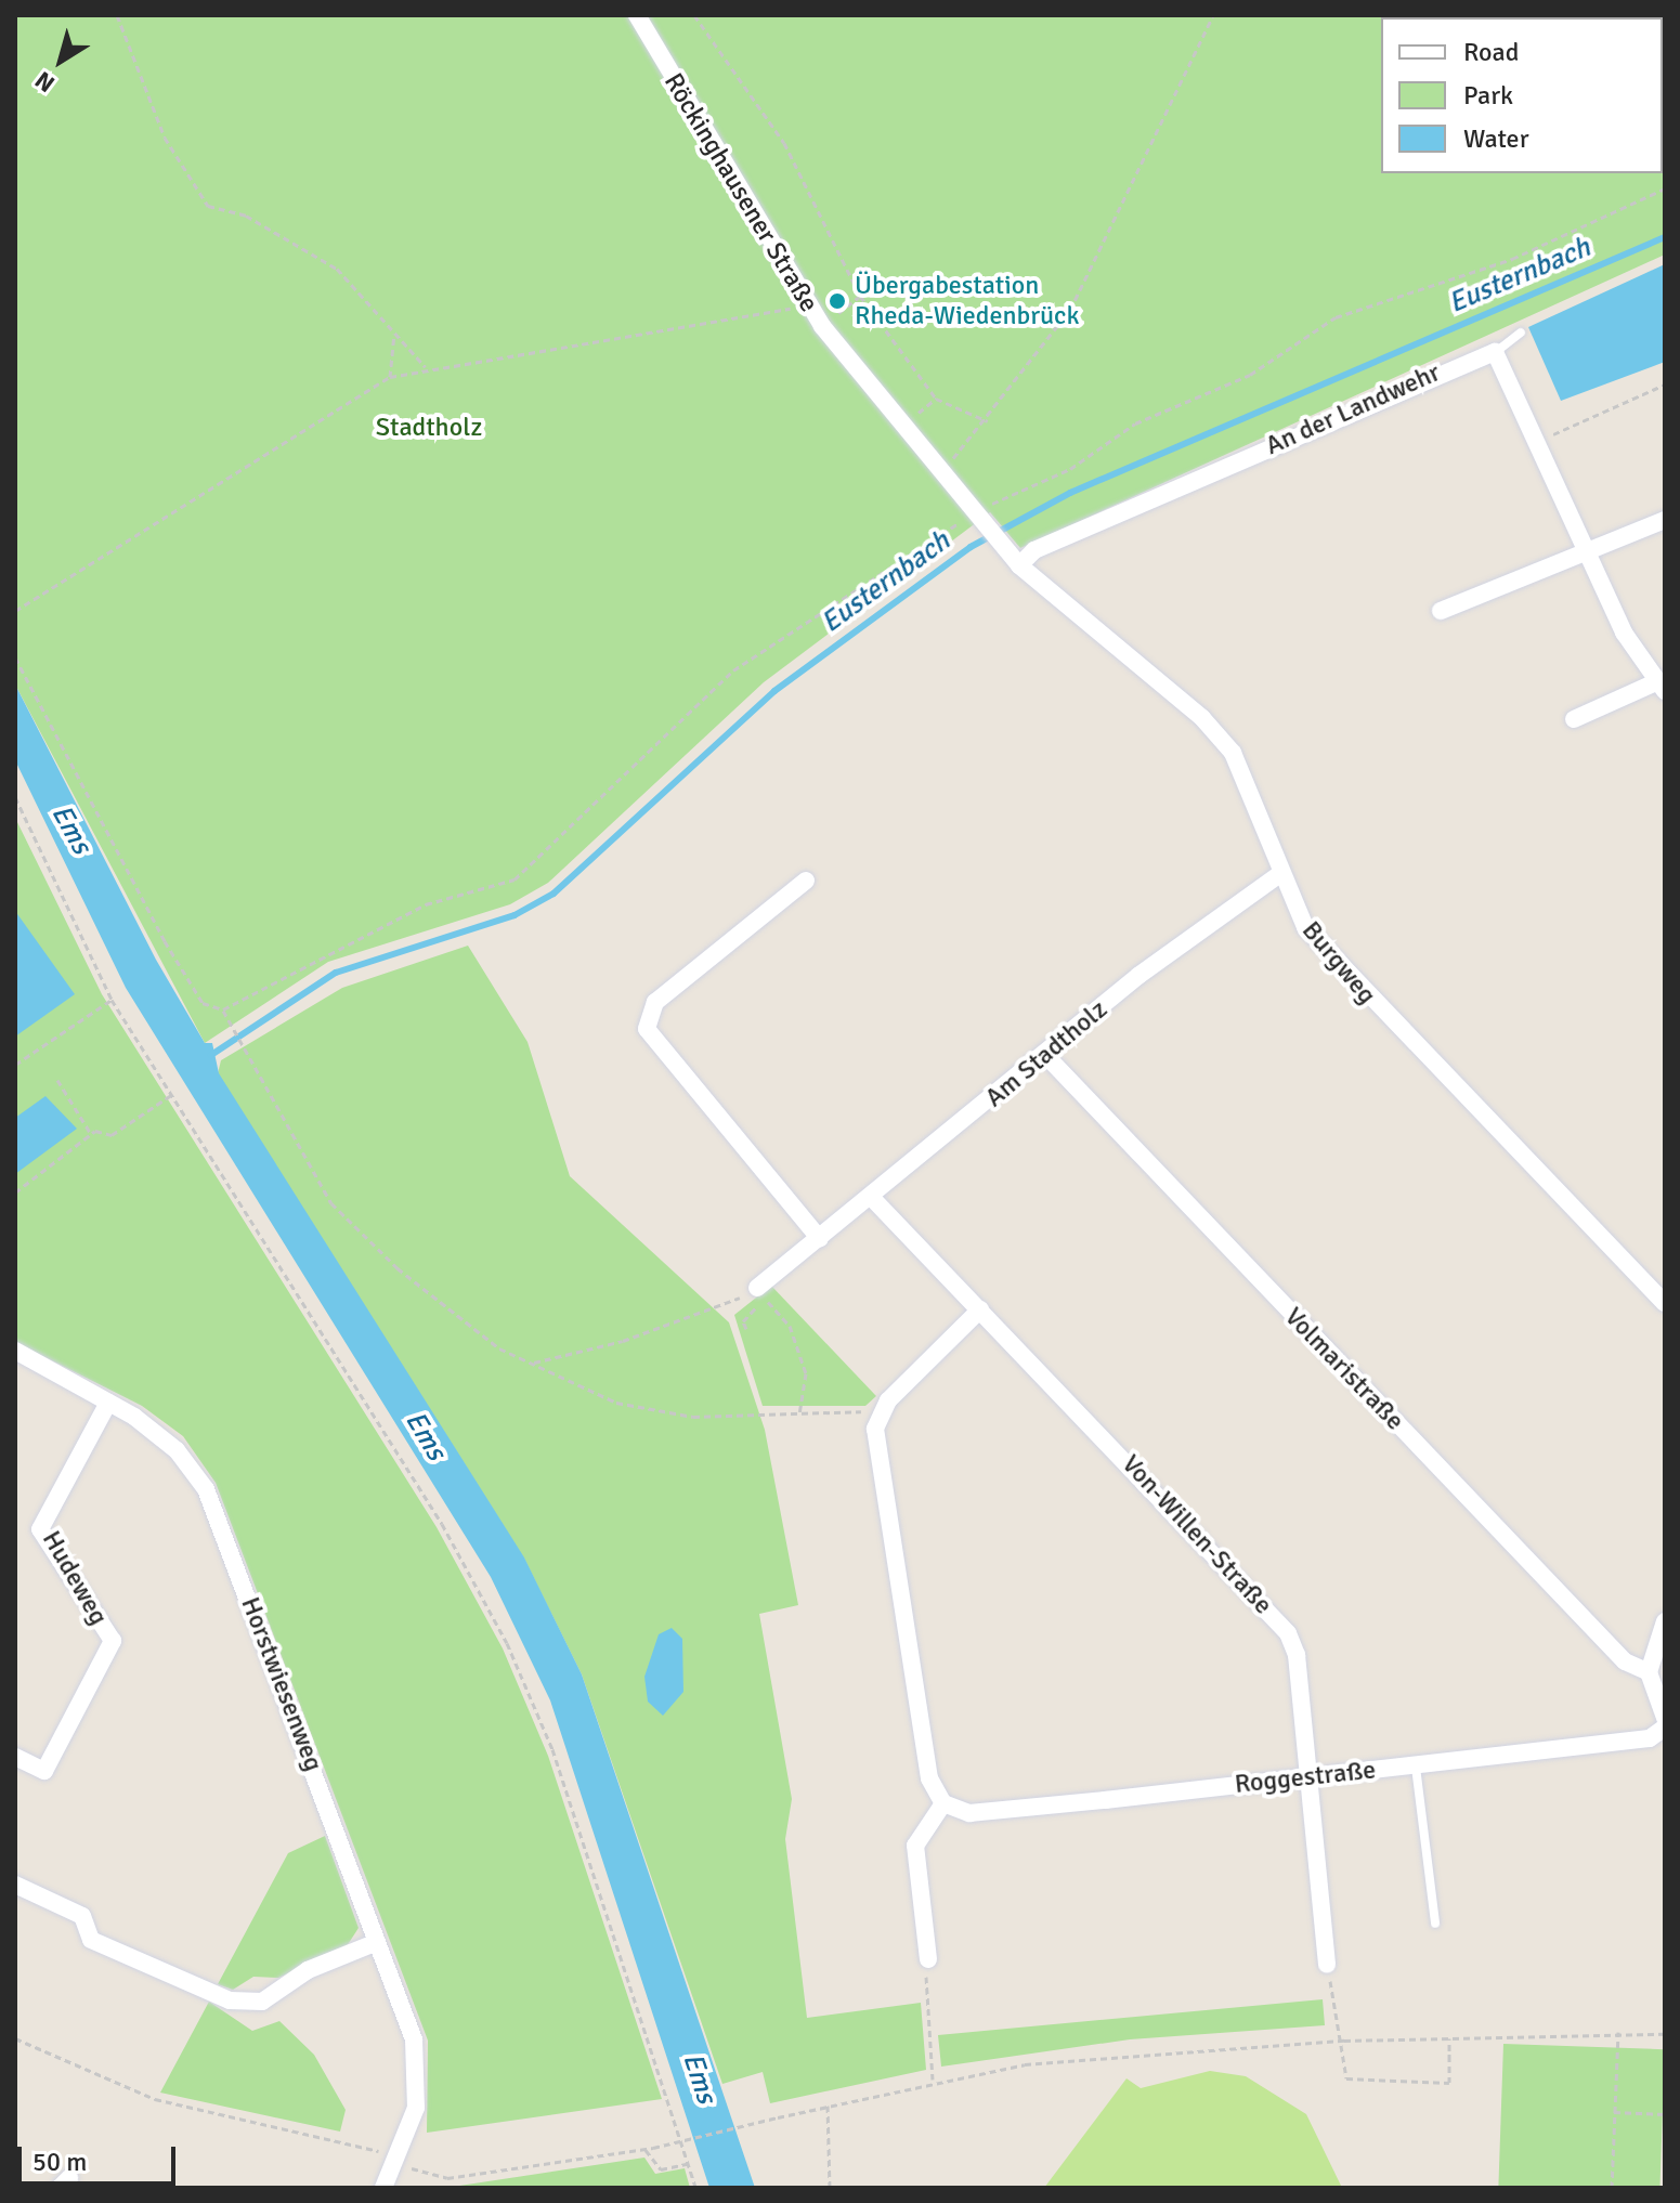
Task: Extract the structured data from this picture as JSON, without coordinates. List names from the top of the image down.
{
  "streets": {
    "street": [
      "Röckinghausener Straße",
      "An der Landwehr",
      "Burgweg",
      "Am Stadtholz",
      "Volmaristraße",
      "Von-Willen-Straße",
      "Hudeweg",
      "Horstwiesenweg",
      "Roggestraße"
    ]
  },
  "crossings": [
    ["Röckinghausener Straße", "An der Landwehr"],
    ["Röckinghausener Straße", "Burgweg"],
    ["An der Landwehr", "Burgweg"],
    ["Burgweg", "Am Stadtholz"],
    ["Am Stadtholz", "Volmaristraße"],
    ["Am Stadtholz", "Von-Willen-Straße"],
    ["Von-Willen-Straße", "Roggestraße"],
    ["Hudeweg", "Horstwiesenweg"]
  ],
  "water": ["Eusternbach", "Ems"],
  "parks": ["Stadtholz"],
  "places": ["Übergabestation Rheda-Wiedenbrück"],
  "legend": ["Road", "Park", "Water"],
  "scale_bar": "50 m",
  "north": "bottom left"
}
